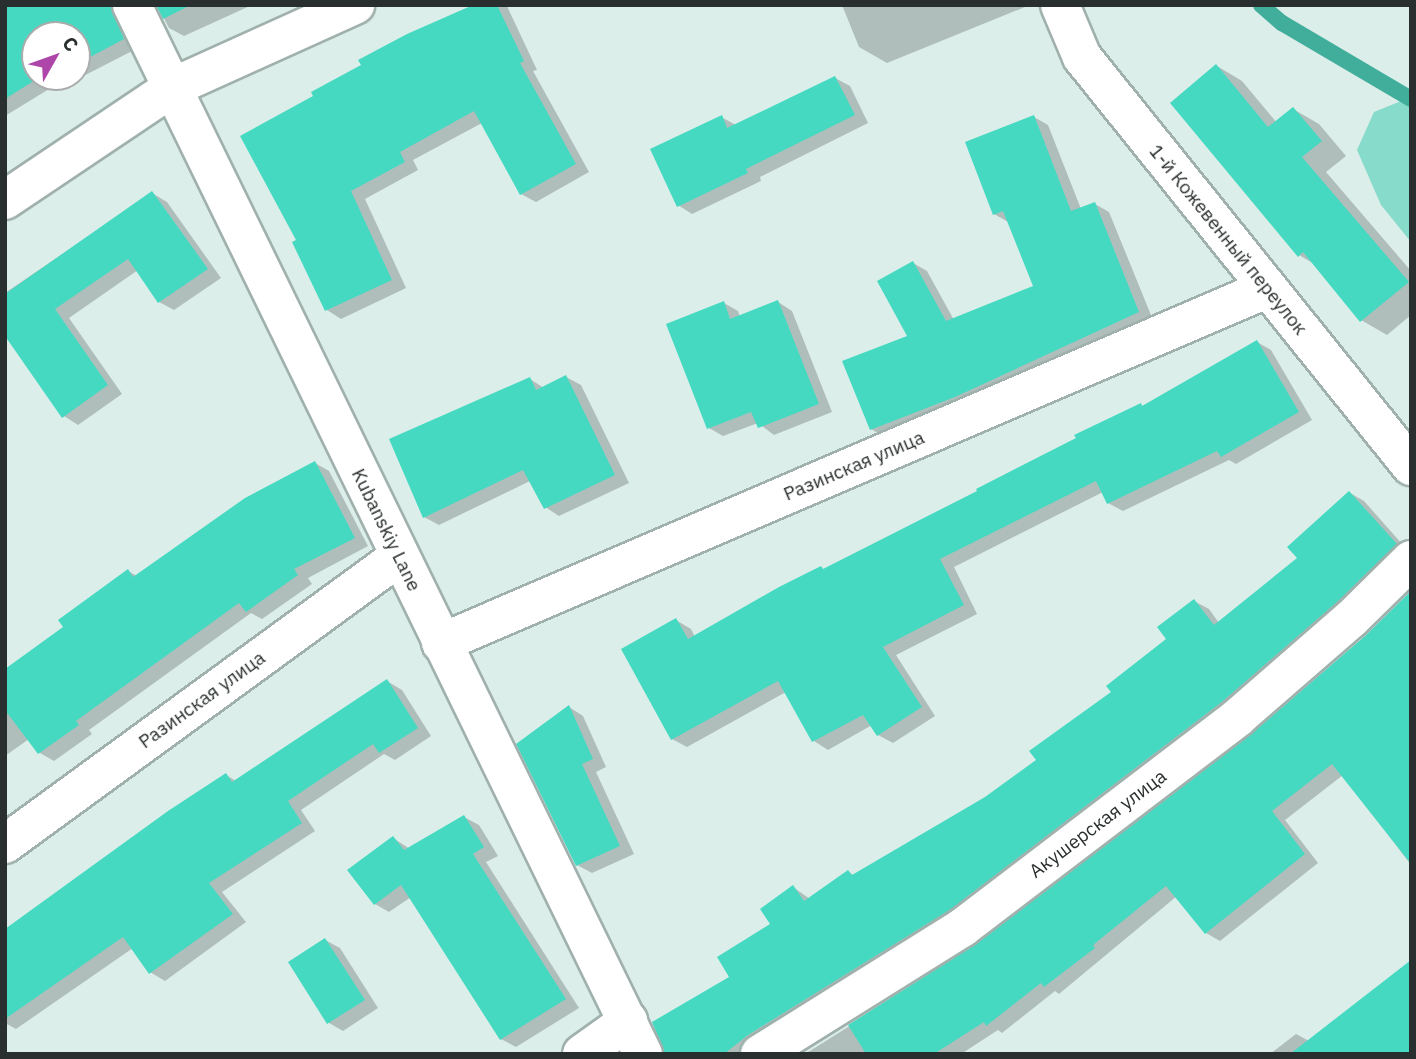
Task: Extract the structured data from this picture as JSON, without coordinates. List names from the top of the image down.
{
  "streets": {
    "street": [
      "1-й Кожевенный переулок",
      "Разинская улица",
      "Kubanskiy Lane",
      "Акушерская улица"
    ]
  },
  "crossings": [
    ["1-й Кожевенный переулок", "Разинская улица"],
    ["Разинская улица", "Kubanskiy Lane"]
  ],
  "north": "top right"
}
